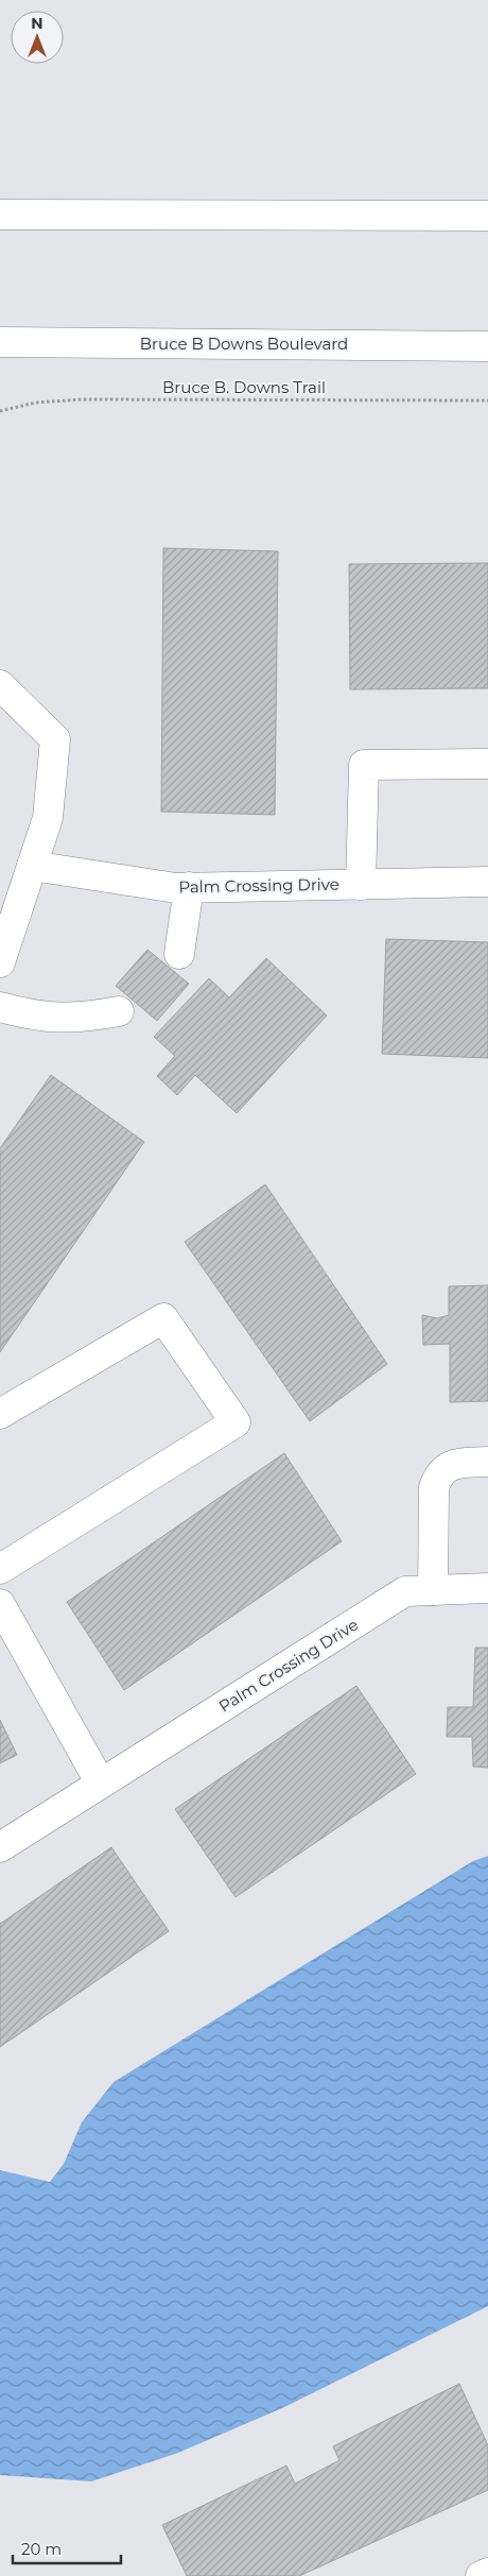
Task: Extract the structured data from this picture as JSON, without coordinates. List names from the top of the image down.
{
  "streets": {
    "street": ["Bruce B Downs Boulevard", "Palm Crossing Drive"],
    "path": ["Bruce B. Downs Trail"]
  },
  "scale_bar": "20 m",
  "north": "top"
}
